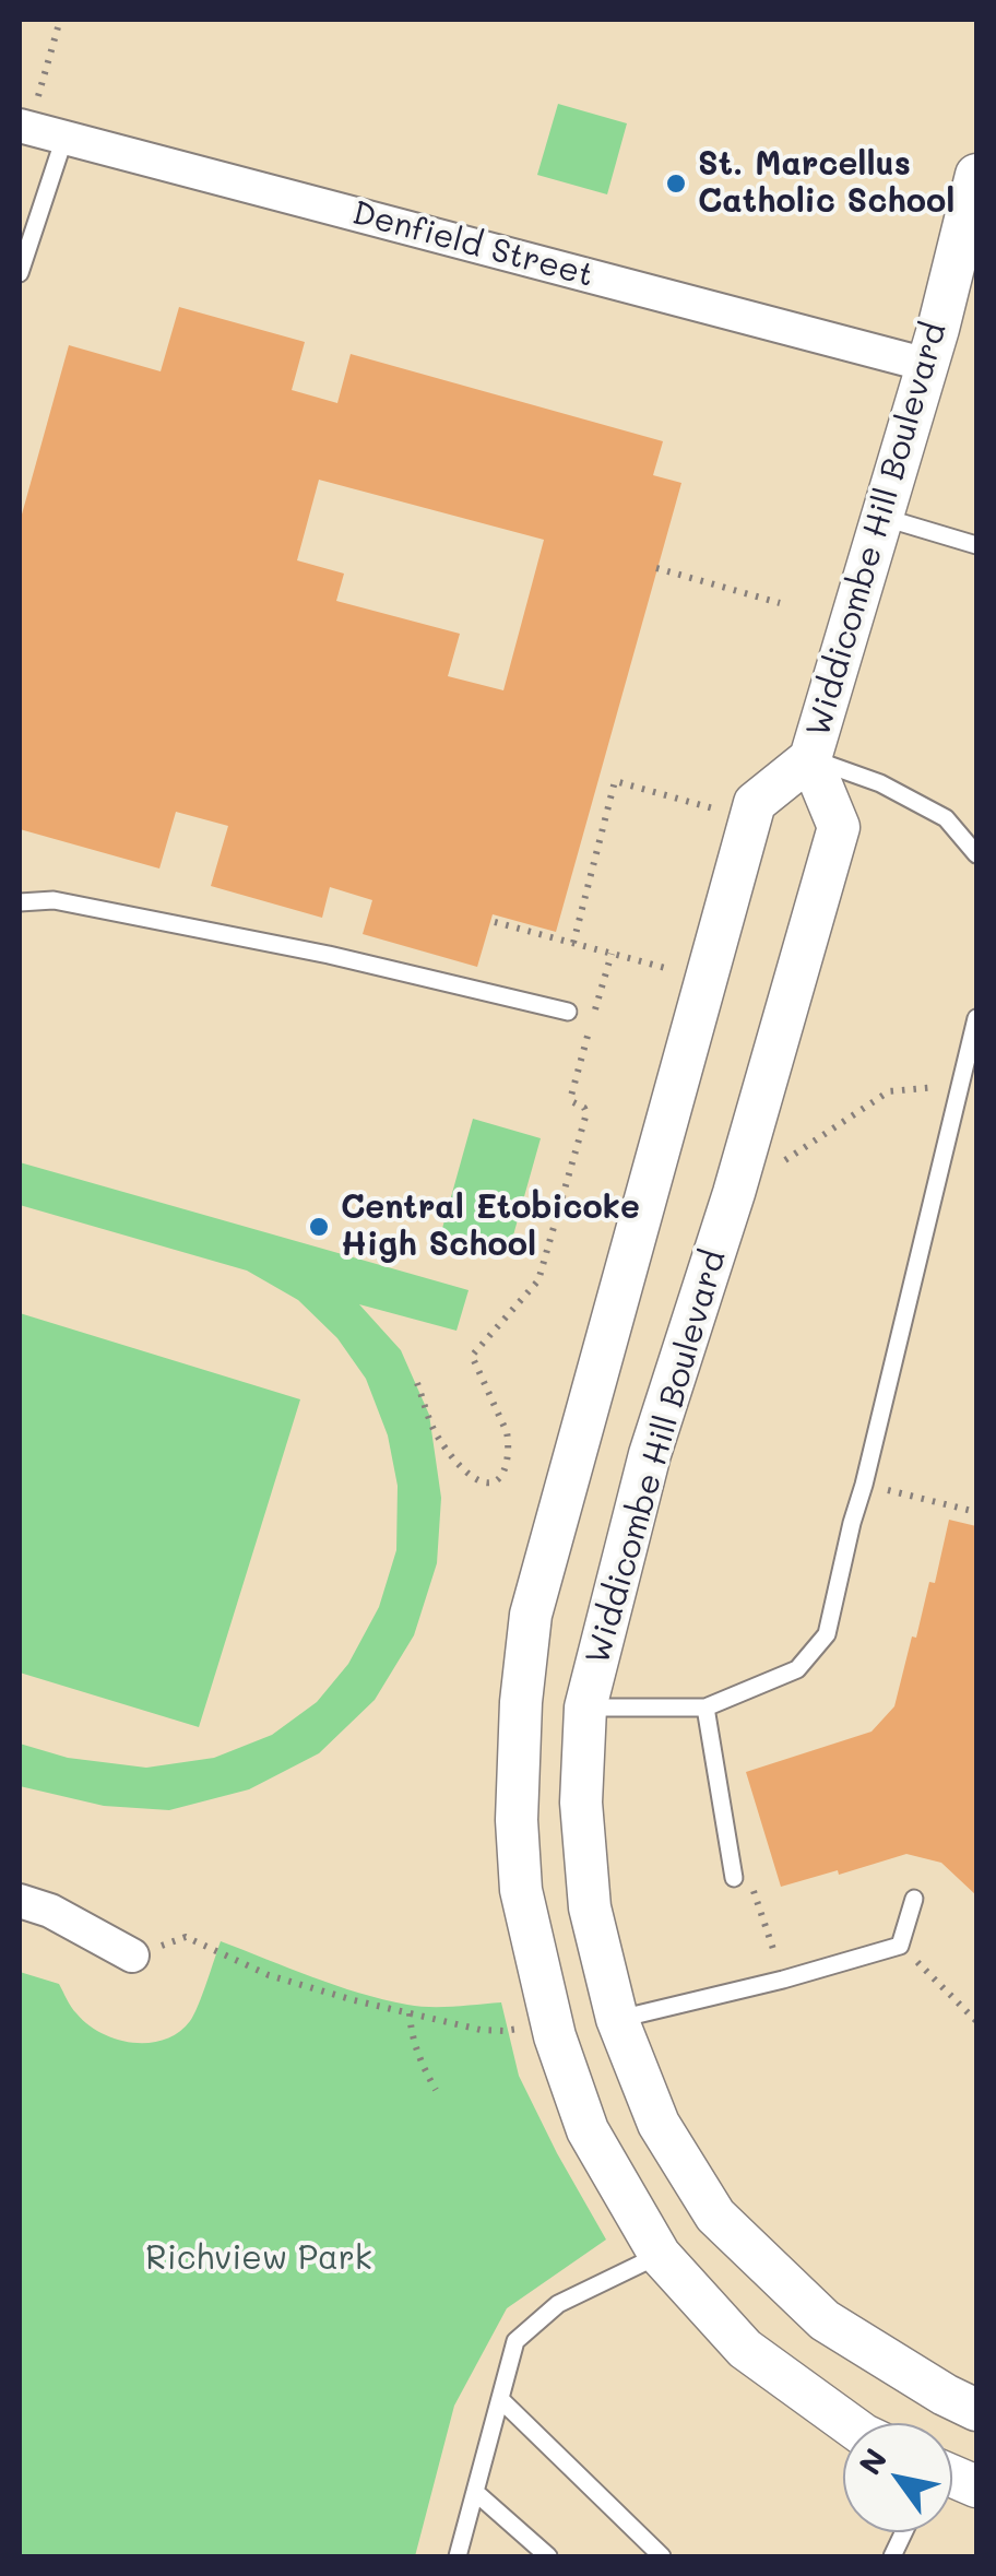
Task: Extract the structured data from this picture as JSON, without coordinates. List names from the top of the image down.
{
  "streets": {
    "street": ["Denfield Street", "Widdicombe Hill Boulevard"]
  },
  "crossings": [
    ["Denfield Street", "Widdicombe Hill Boulevard"]
  ],
  "parks": ["Richview Park"],
  "places": ["St. Marcellus Catholic School", "Central Etobicoke High School"],
  "north": "top left"
}
